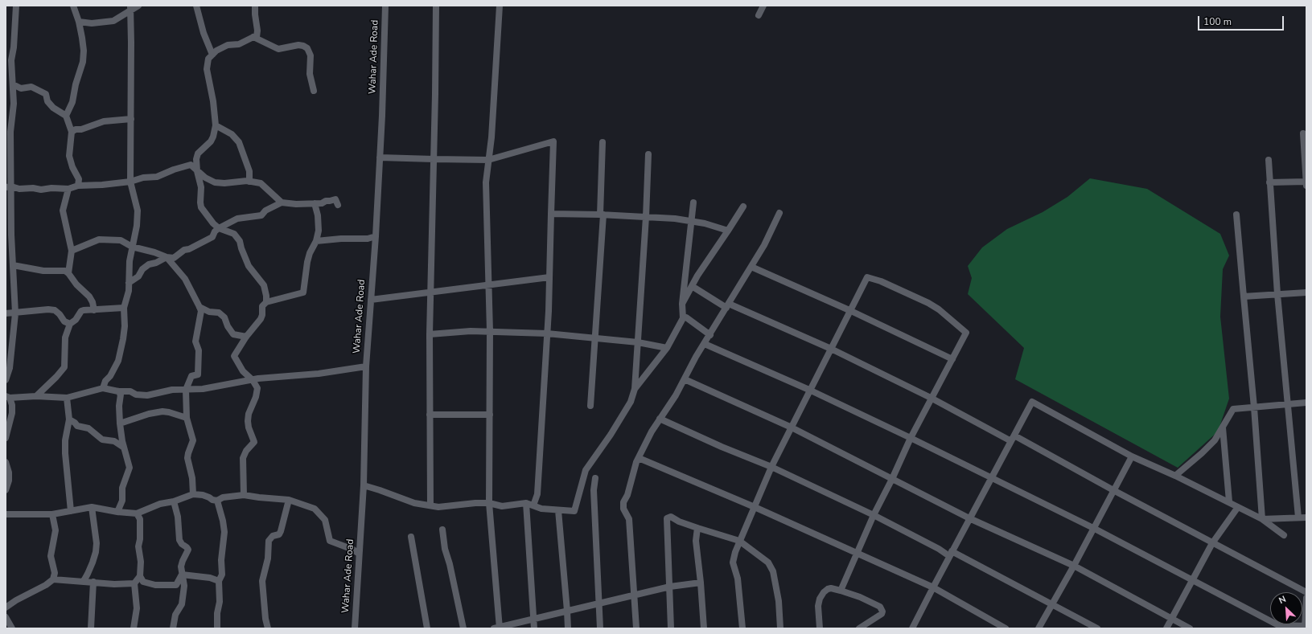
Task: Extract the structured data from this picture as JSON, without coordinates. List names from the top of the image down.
{
  "streets": {
    "street": ["Wahar Ade Road"]
  },
  "scale_bar": "100 m",
  "north": "top left"
}
